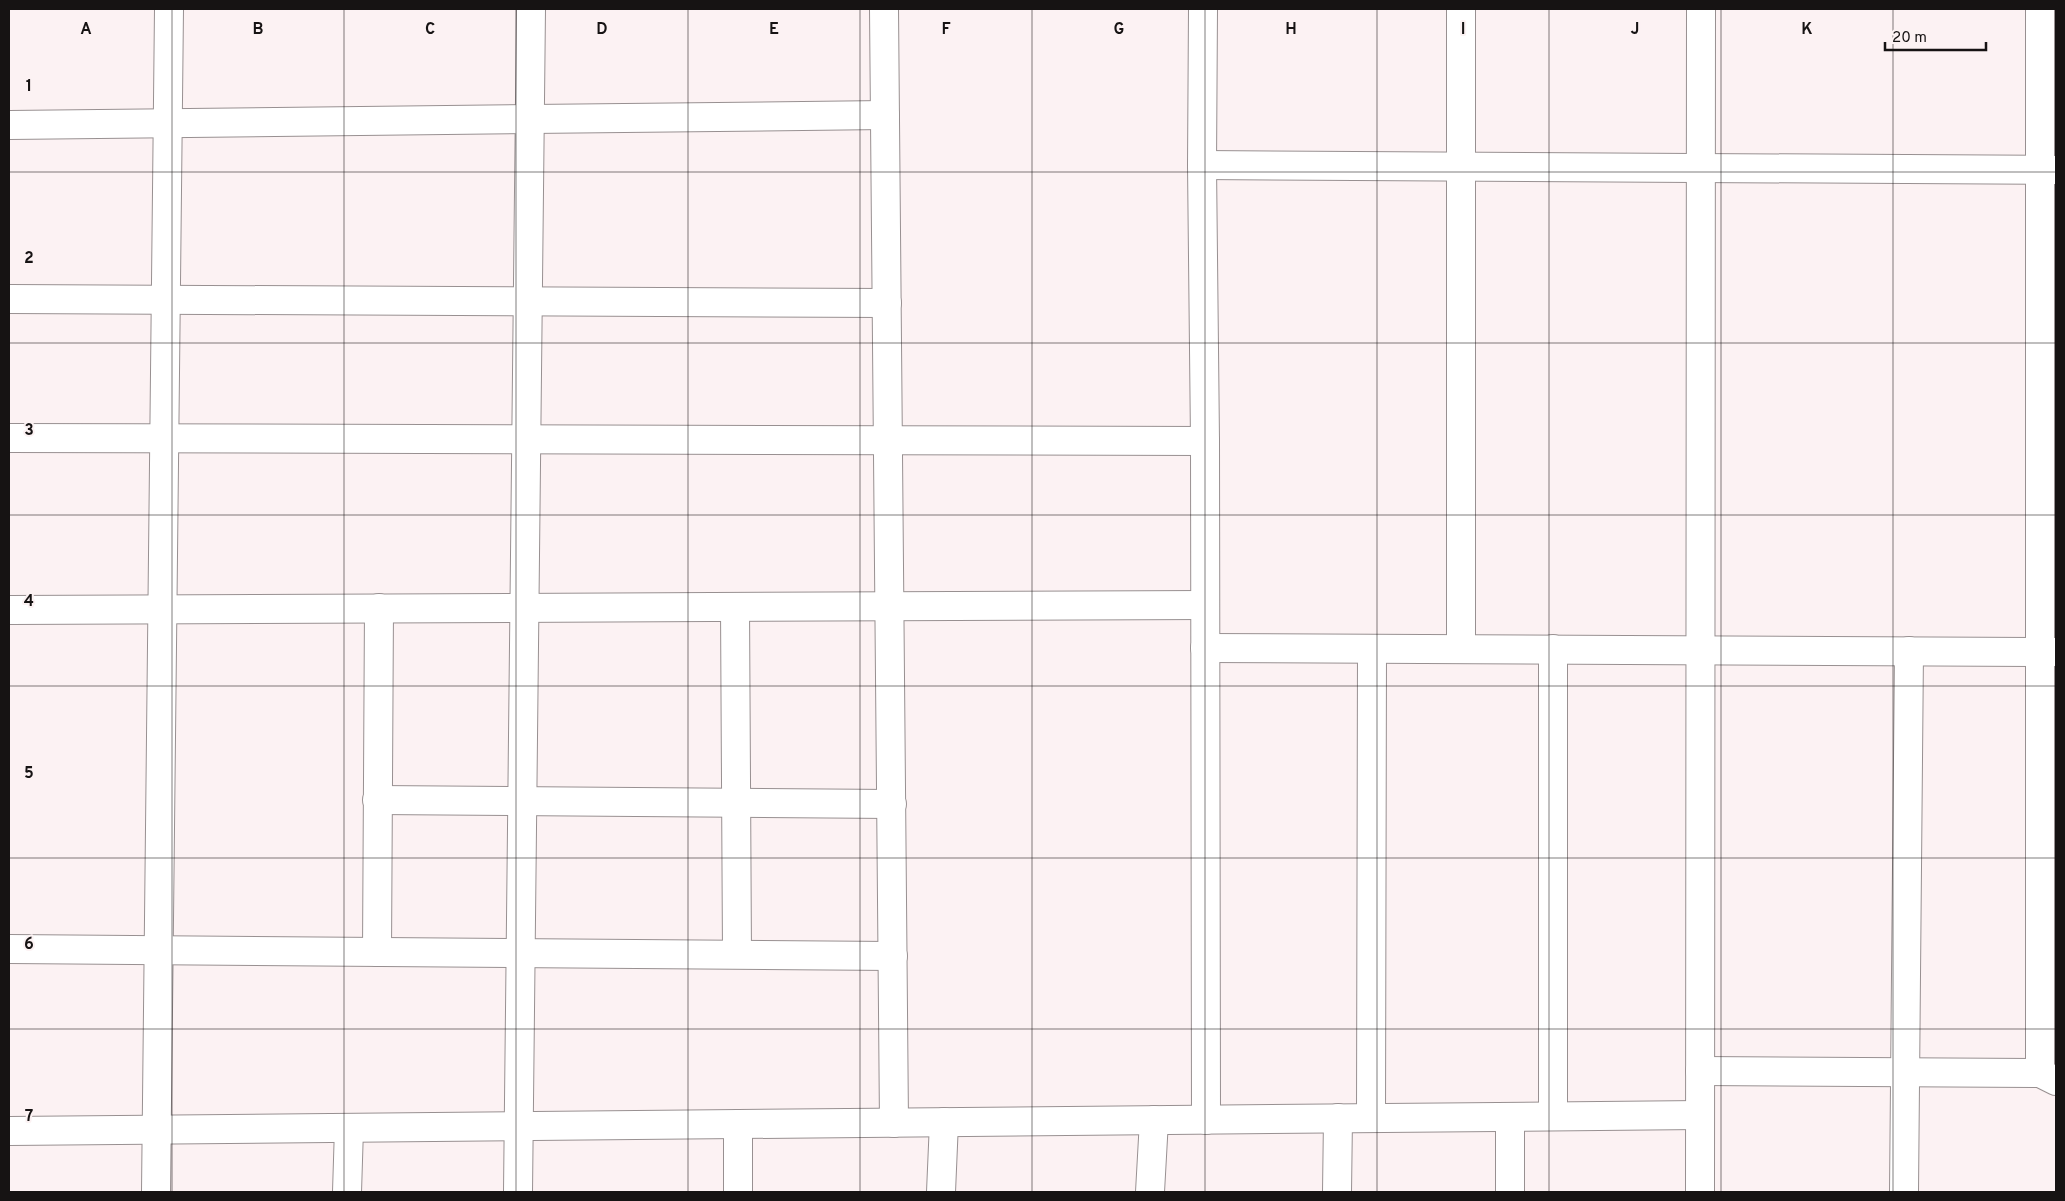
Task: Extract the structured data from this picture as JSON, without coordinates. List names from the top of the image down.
{
  "scale_bar": "20 m",
  "grid": {
    "columns": [
      "A",
      "B",
      "C",
      "D",
      "E",
      "F",
      "G",
      "H",
      "I",
      "J",
      "K"
    ],
    "rows": [
      "1",
      "2",
      "3",
      "4",
      "5",
      "6",
      "7"
    ]
  }
}
